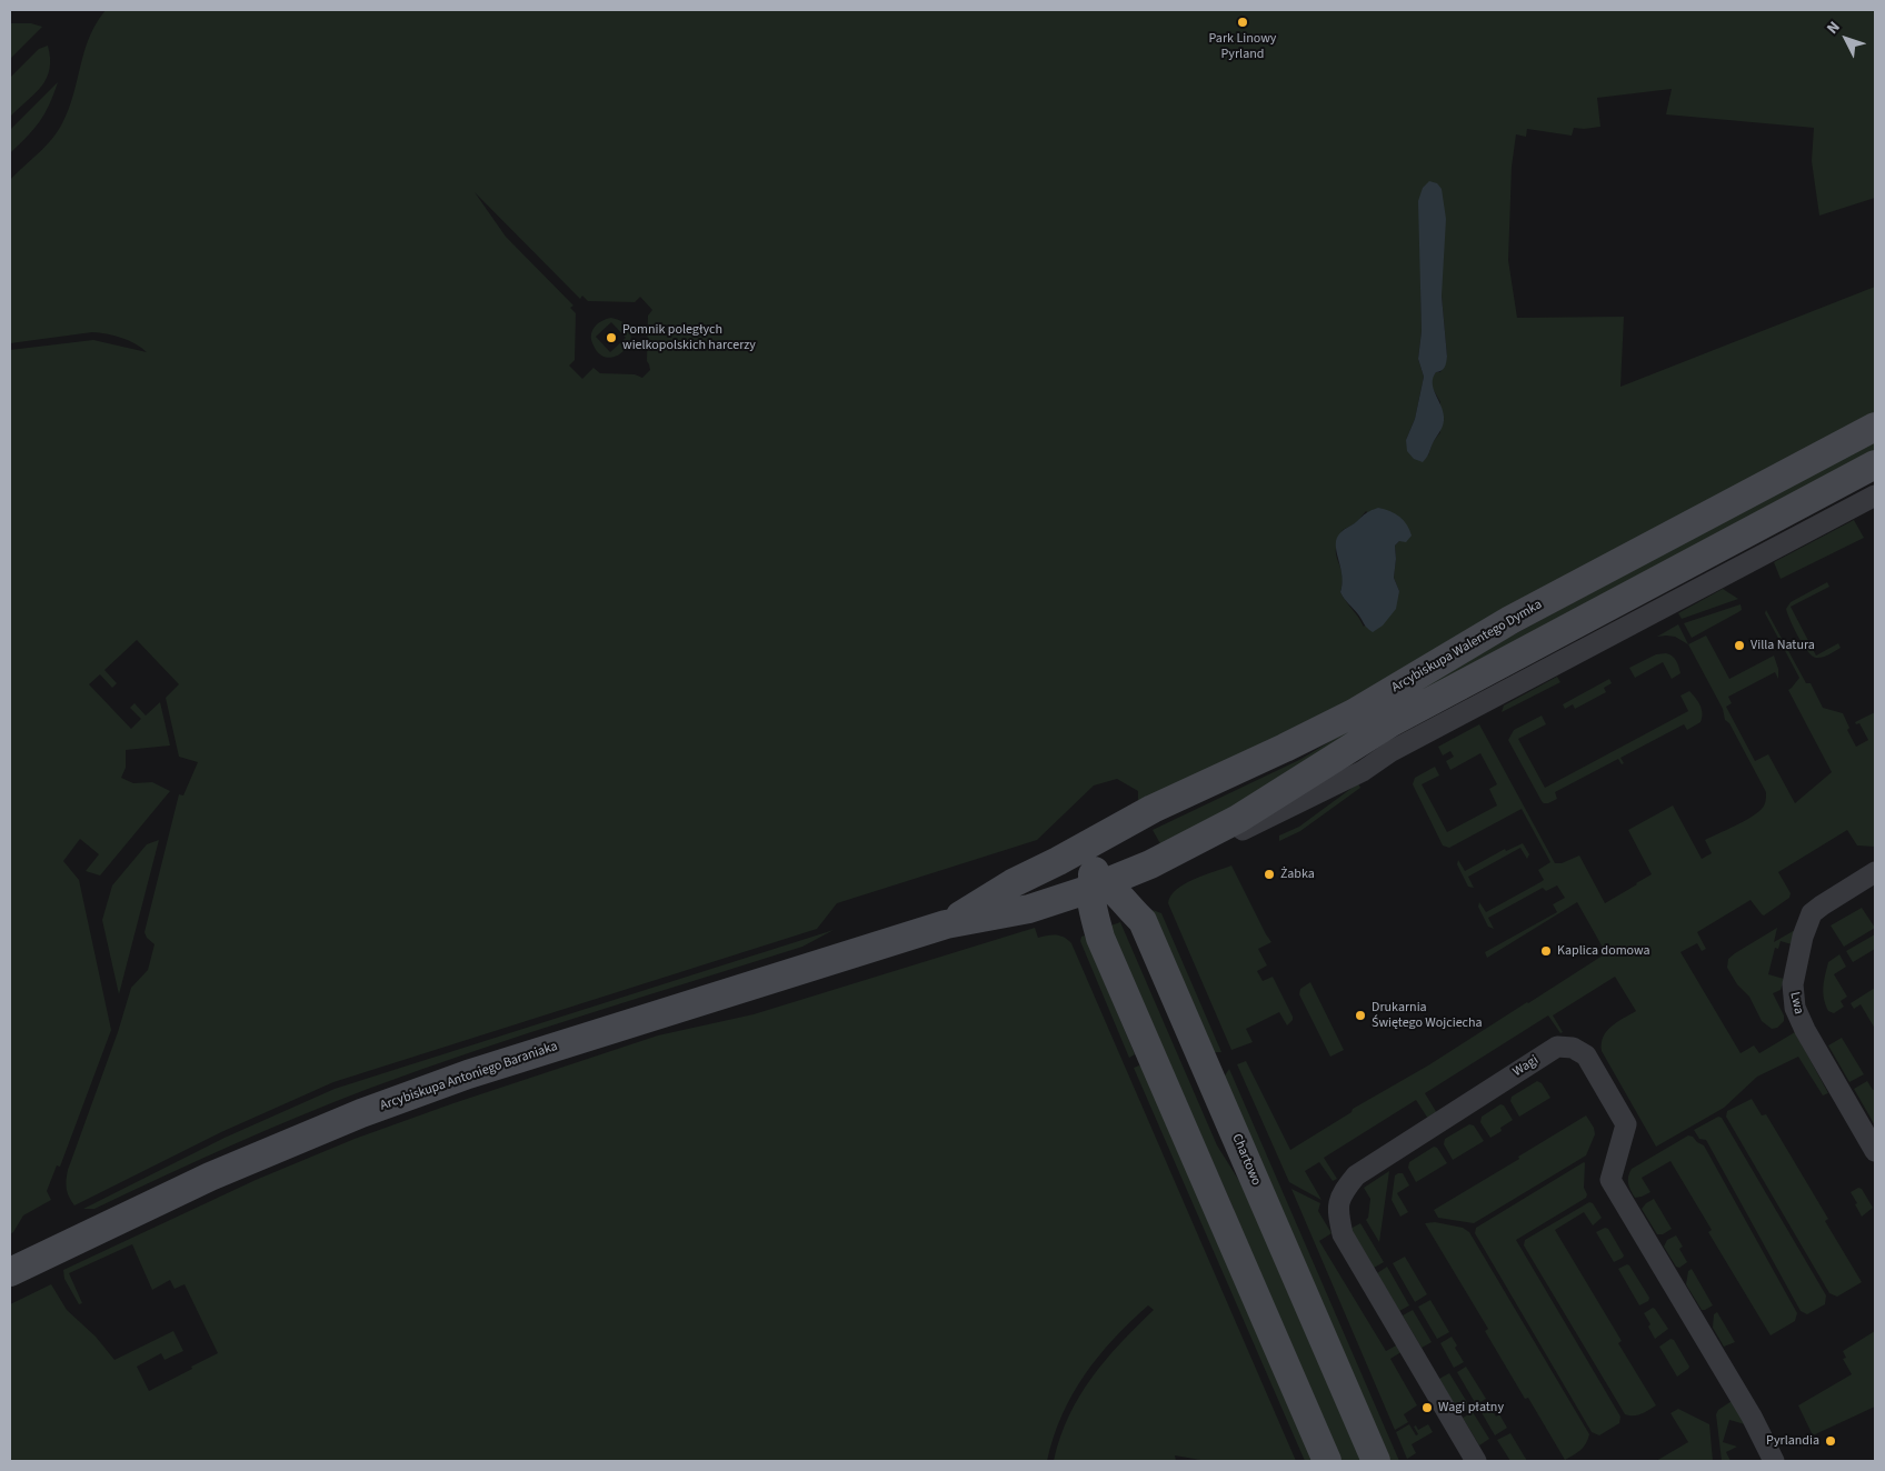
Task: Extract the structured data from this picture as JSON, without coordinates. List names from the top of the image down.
{
  "streets": {
    "street": [
      "Arcybiskupa Walentego Dymka",
      "Lwa",
      "Wagi",
      "Arcybiskupa Antoniego Baraniaka",
      "Chartowo"
    ]
  },
  "crossings": [
    ["Arcybiskupa Walentego Dymka", "Arcybiskupa Antoniego Baraniaka"],
    ["Arcybiskupa Walentego Dymka", "Chartowo"],
    ["Arcybiskupa Antoniego Baraniaka", "Chartowo"]
  ],
  "places": [
    "Park Linowy Pyrland",
    "Pomnik poległych wielkopolskich harcerzy",
    "Villa Natura",
    "Żabka",
    "Kaplica domowa",
    "Drukarnia Świętego Wojciecha",
    "Wagi płatny",
    "Pyrlandia"
  ],
  "north": "top left"
}
